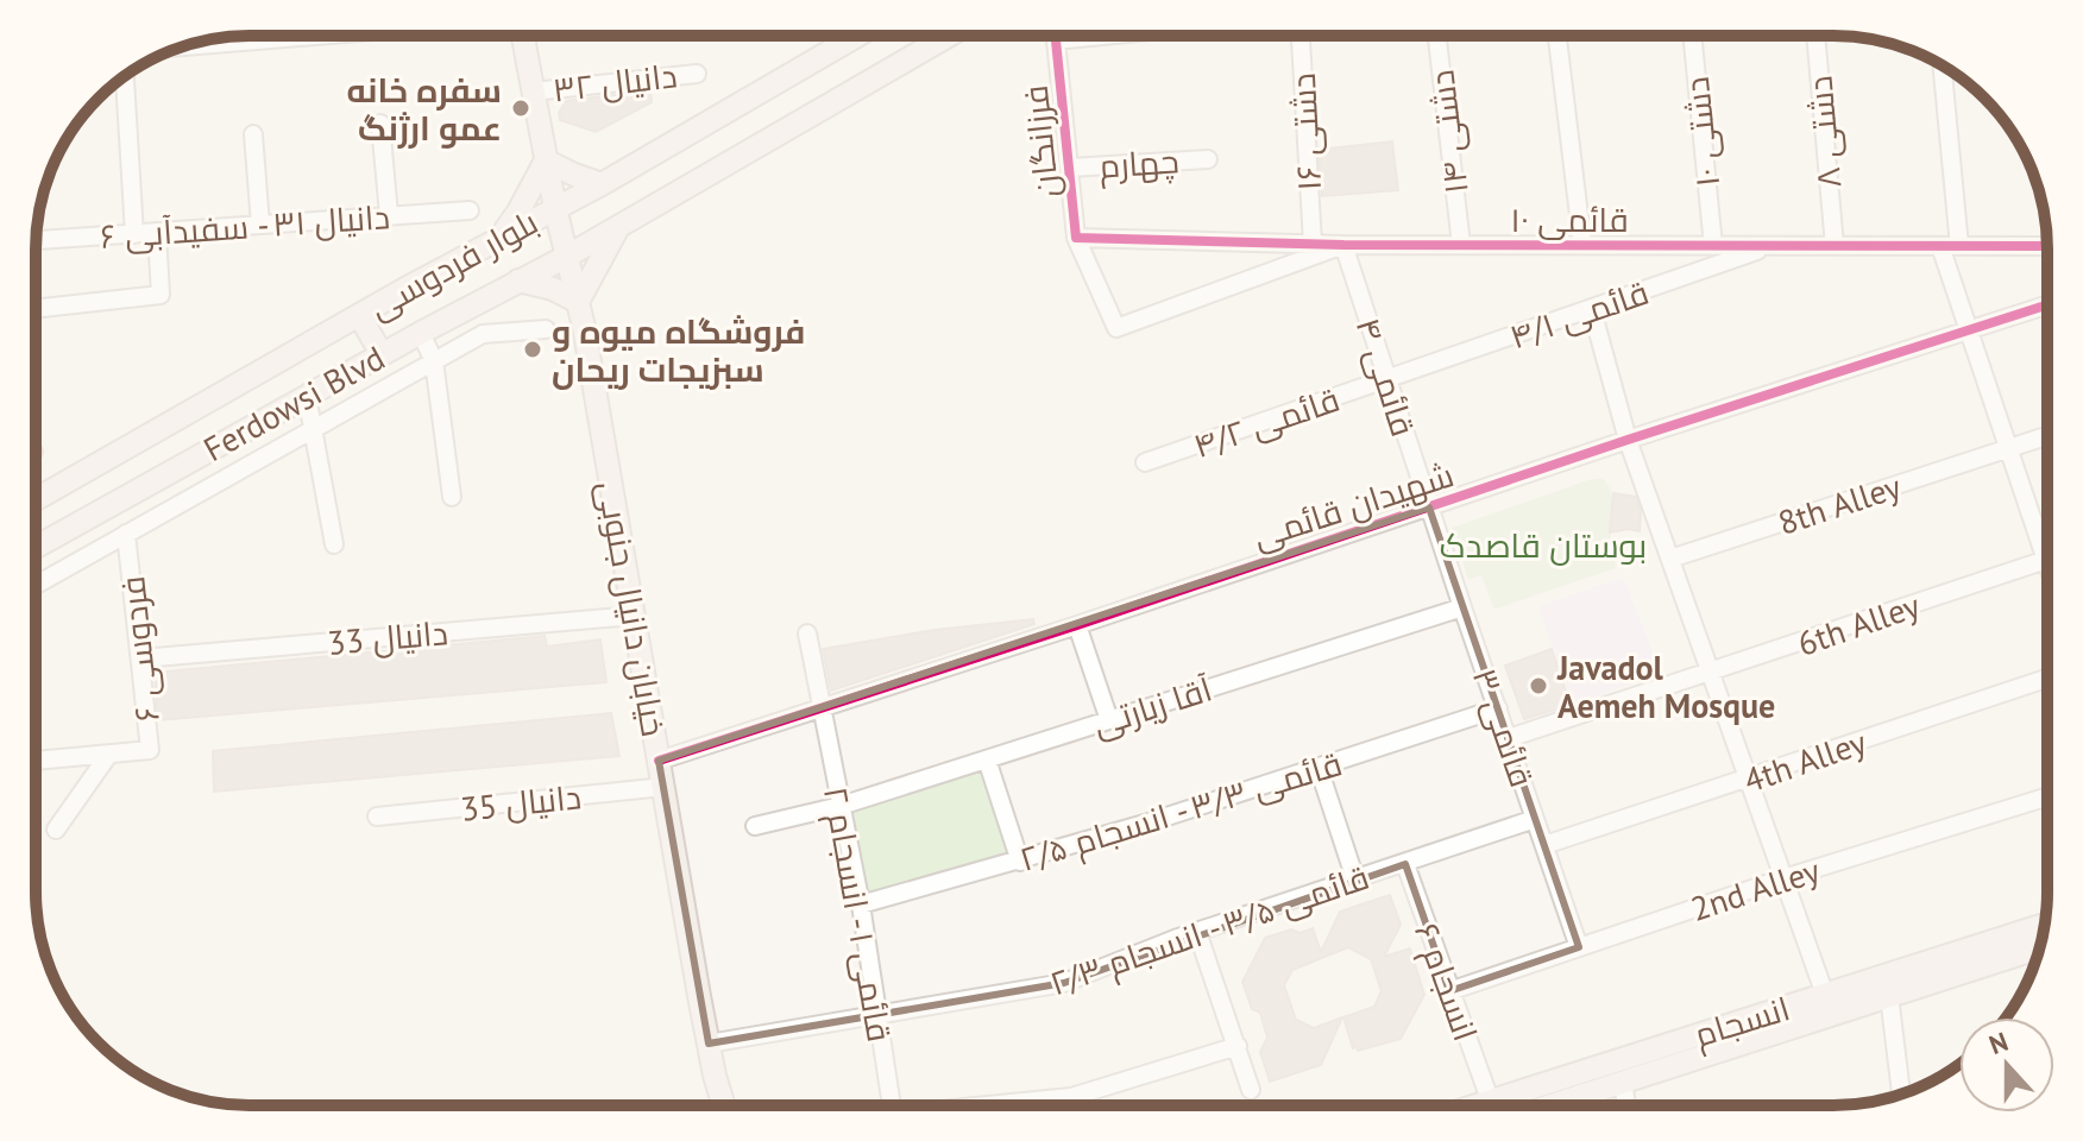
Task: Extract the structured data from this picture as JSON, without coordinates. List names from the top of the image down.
{
  "streets": {
    "main road": [
      "بلوار فردوسی",
      "Ferdowsi Blvd",
      "خیابان دانیال جنوبی",
      "انسجام"
    ],
    "street": [
      "دانیال ۳۲",
      "دشتی ۱۶",
      "دشتی ۱۴",
      "دشتی ۱۰",
      "دشتی ۸",
      "فرزانگان",
      "چهارم",
      "قائمی ۱۰",
      "دانیال ۳۱ - سفیدآبی ۶",
      "قائمی ۴/۱",
      "قائمی ۴",
      "قائمی ۴/۲",
      "8th Alley",
      "شهیدان قائمی",
      "6th Alley",
      "دانیال 33",
      "فردوسی ۶",
      "آقا زیارتی",
      "قائمی ۳",
      "4th Alley",
      "دانیال 35",
      "قائمی ۳/۳ - انسجام ۲/۵",
      "2nd Alley",
      "قائمی ۱ - انسجام ۲",
      "قائمی ۳/۵ - انسجام ۲/۳",
      "انسجام ۶"
    ]
  },
  "crossings": [
    ["دانیال ۳۲", "خیابان دانیال جنوبی"],
    ["دشتی ۱۶", "قائمی ۱۰"],
    ["دشتی ۱۴", "قائمی ۱۰"],
    ["دشتی ۱۰", "قائمی ۱۰"],
    ["دشتی ۸", "قائمی ۱۰"],
    ["فرزانگان", "چهارم"],
    ["فرزانگان", "قائمی ۱۰"],
    ["فرزانگان", "قائمی ۴"],
    ["قائمی ۱۰", "قائمی ۴/۱"],
    ["قائمی ۱۰", "قائمی ۴"],
    ["بلوار فردوسی", "Ferdowsi Blvd"],
    ["بلوار فردوسی", "خیابان دانیال جنوبی"],
    ["قائمی ۴/۱", "قائمی ۴"],
    ["قائمی ۴/۱", "قائمی ۴/۲"],
    ["قائمی ۴", "قائمی ۴/۲"],
    ["قائمی ۴", "شهیدان قائمی"],
    ["قائمی ۴", "قائمی ۳"],
    ["Ferdowsi Blvd", "خیابان دانیال جنوبی"],
    ["شهیدان قائمی", "خیابان دانیال جنوبی"],
    ["شهیدان قائمی", "قائمی ۳"],
    ["شهیدان قائمی", "قائمی ۱ - انسجام ۲"],
    ["خیابان دانیال جنوبی", "دانیال 33"],
    ["خیابان دانیال جنوبی", "دانیال 35"],
    ["خیابان دانیال جنوبی", "قائمی ۳/۵ - انسجام ۲/۳"],
    ["6th Alley", "قائمی ۳"],
    ["دانیال 33", "فردوسی ۶"],
    ["آقا زیارتی", "قائمی ۳"],
    ["آقا زیارتی", "قائمی ۱ - انسجام ۲"],
    ["قائمی ۳", "4th Alley"],
    ["قائمی ۳", "قائمی ۳/۳ - انسجام ۲/۵"],
    ["قائمی ۳", "2nd Alley"],
    ["قائمی ۳", "قائمی ۳/۵ - انسجام ۲/۳"],
    ["قائمی ۳/۳ - انسجام ۲/۵", "قائمی ۱ - انسجام ۲"],
    ["2nd Alley", "انسجام ۶"],
    ["قائمی ۱ - انسجام ۲", "قائمی ۳/۵ - انسجام ۲/۳"],
    ["قائمی ۳/۵ - انسجام ۲/۳", "انسجام ۶"],
    ["انسجام ۶", "انسجام"]
  ],
  "parks": ["بوستان قاصدک"],
  "places": ["سفره خانه عمو ارژنگ", "فروشگاه میوه و سبزیجات ریحان", "Javadol Aemeh Mosque"],
  "north": "top"
}
